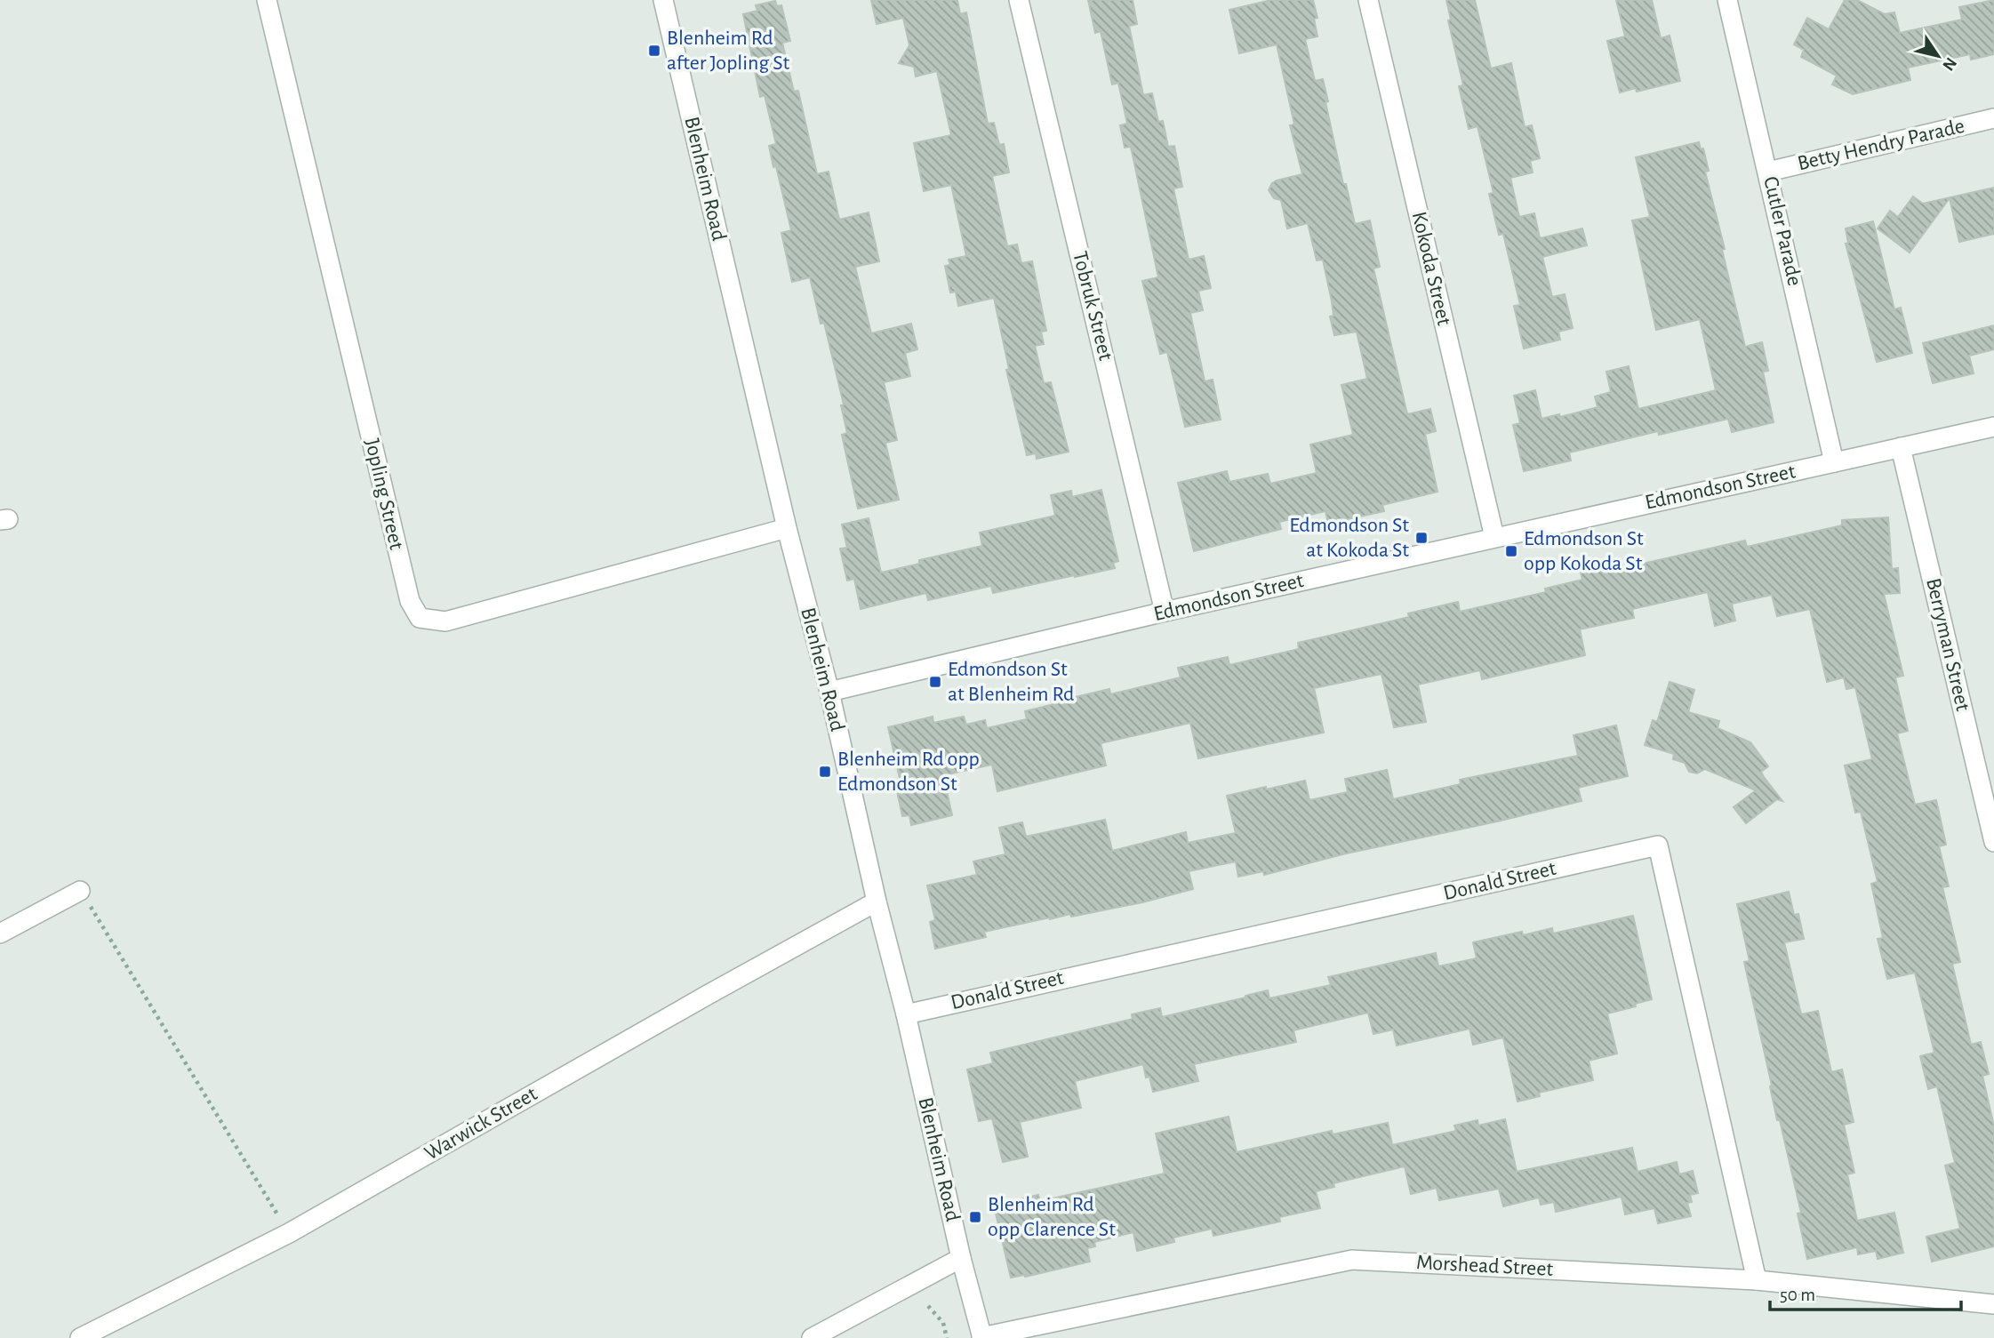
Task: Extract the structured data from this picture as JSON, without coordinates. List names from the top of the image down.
{
  "streets": {
    "street": [
      "Betty Hendry Parade",
      "Blenheim Road",
      "Cutler Parade",
      "Kokoda Street",
      "Tobruk Street",
      "Edmondson Street",
      "Jopling Street",
      "Berryman Street",
      "Donald Street",
      "Warwick Street",
      "Morshead Street"
    ]
  },
  "crossings": [
    ["Betty Hendry Parade", "Cutler Parade"],
    ["Blenheim Road", "Edmondson Street"],
    ["Blenheim Road", "Jopling Street"],
    ["Blenheim Road", "Donald Street"],
    ["Blenheim Road", "Warwick Street"],
    ["Blenheim Road", "Morshead Street"],
    ["Cutler Parade", "Edmondson Street"],
    ["Kokoda Street", "Edmondson Street"],
    ["Tobruk Street", "Edmondson Street"],
    ["Edmondson Street", "Berryman Street"],
    ["Donald Street", "Morshead Street"]
  ],
  "places": {
    "transit": [
      "Blenheim Rd after Jopling St",
      "Edmondson St at Kokoda St",
      "Edmondson St opp Kokoda St",
      "Edmondson St at Blenheim Rd",
      "Blenheim Rd opp Edmondson St",
      "Blenheim Rd opp Clarence St"
    ]
  },
  "scale_bar": "50 m",
  "north": "bottom right"
}
